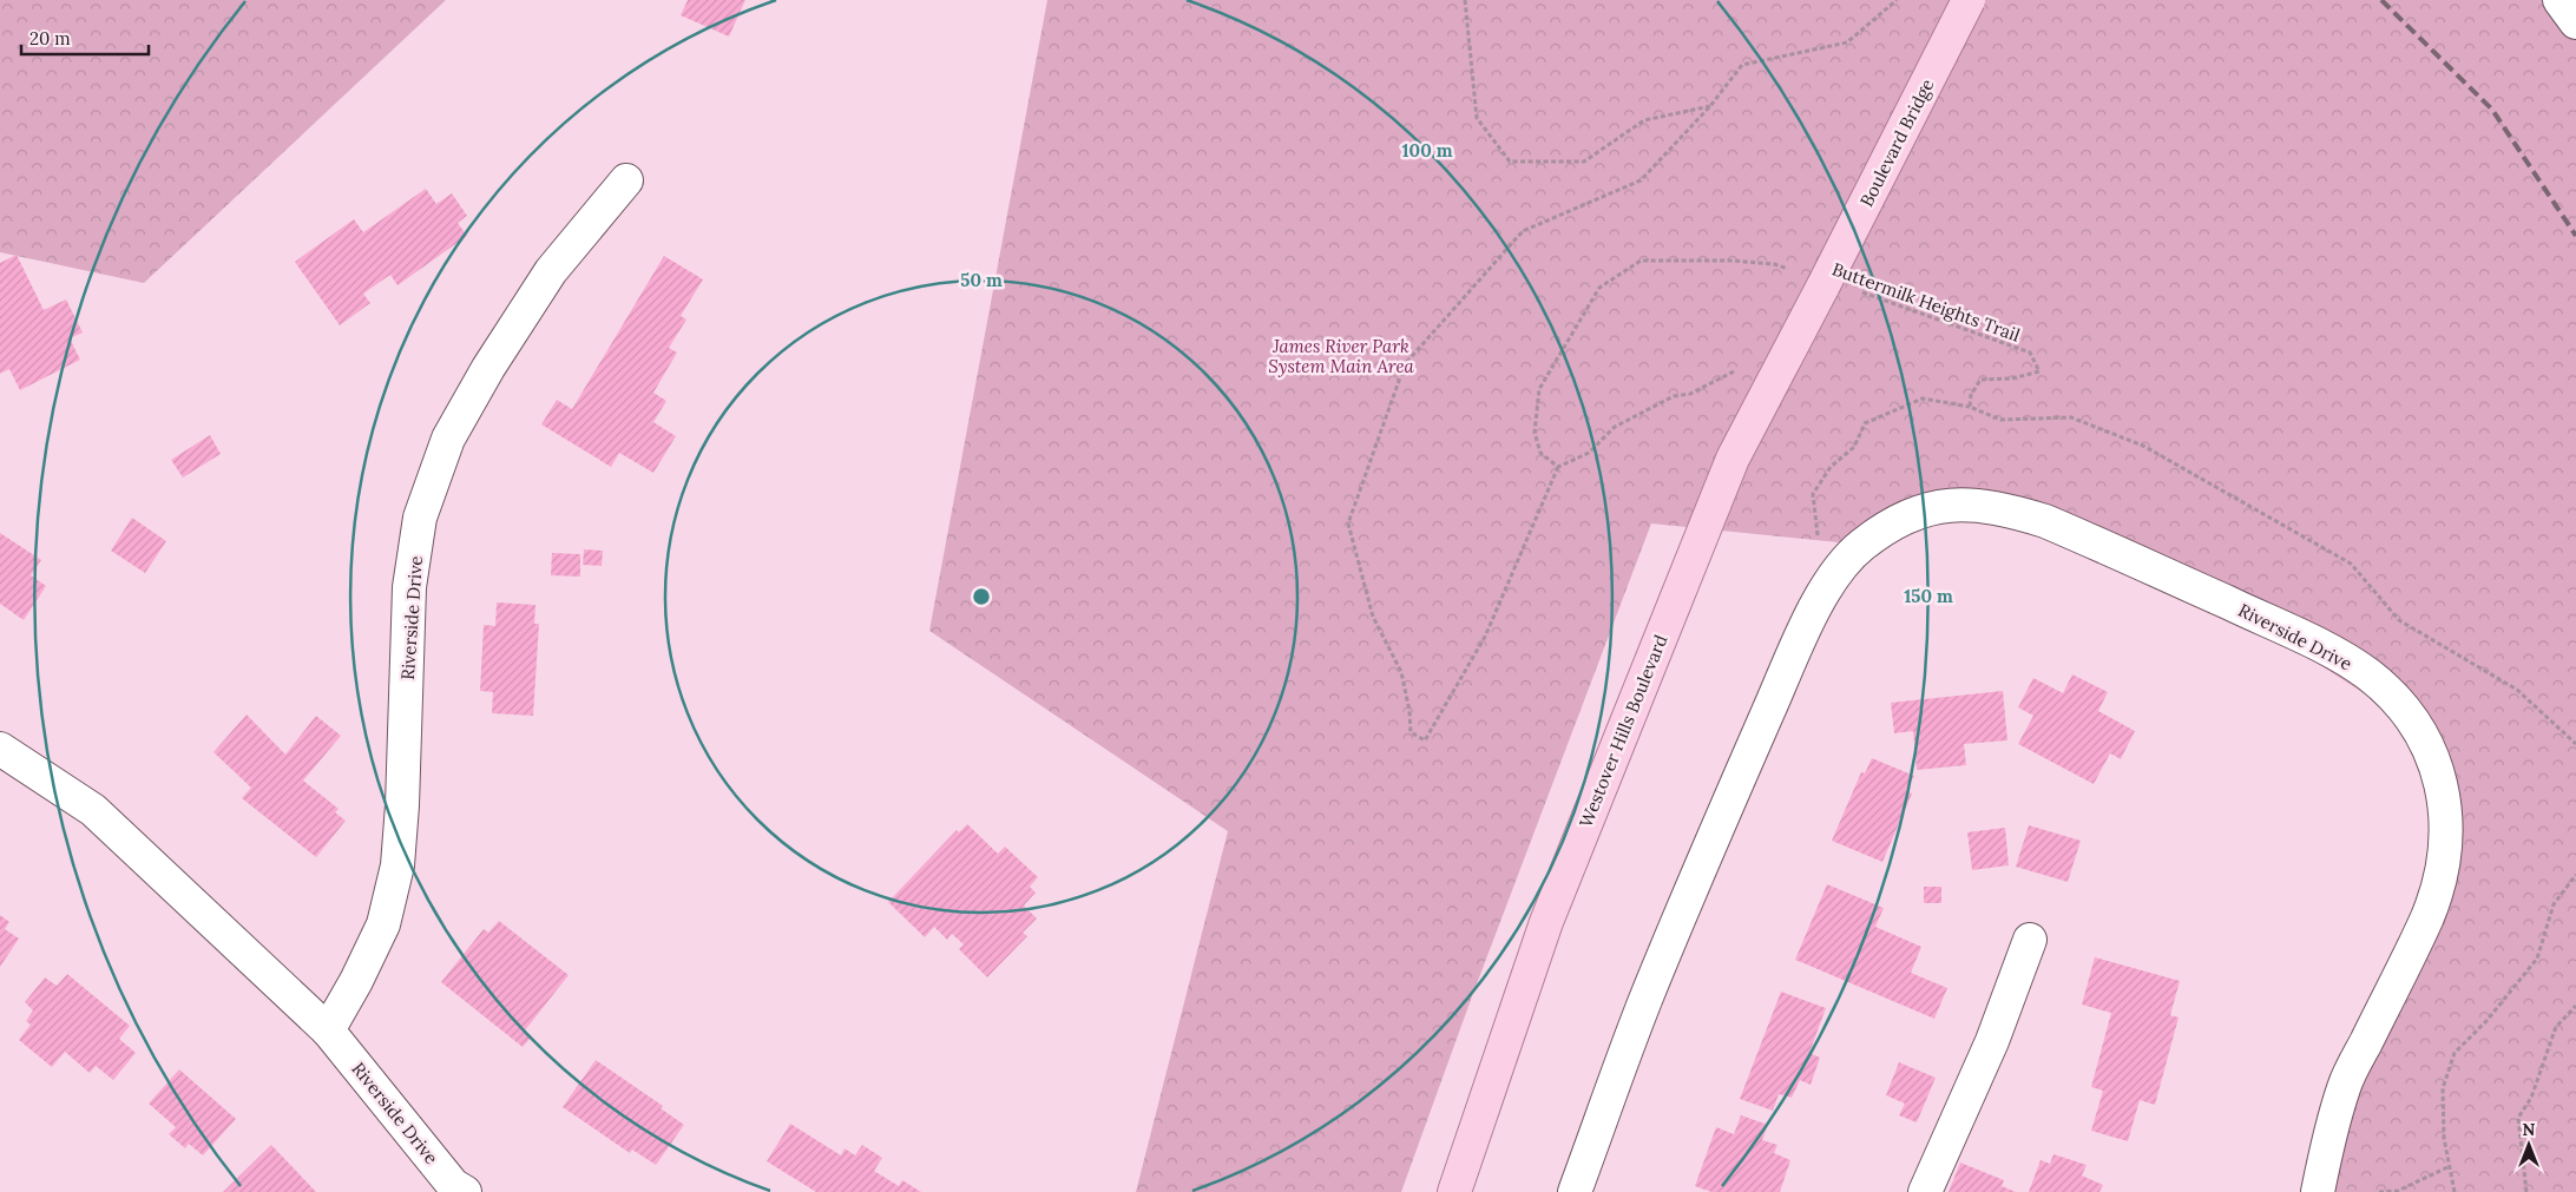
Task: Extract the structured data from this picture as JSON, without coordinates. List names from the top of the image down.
{
  "streets": {
    "main road": ["Boulevard Bridge", "Westover Hills Boulevard"],
    "street": ["Riverside Drive"],
    "path": ["Buttermilk Heights Trail"]
  },
  "crossings": [
    ["Boulevard Bridge", "Buttermilk Heights Trail"],
    ["Boulevard Bridge", "Westover Hills Boulevard"],
    ["Buttermilk Heights Trail", "Westover Hills Boulevard"]
  ],
  "parks": ["James River Park System Main Area"],
  "scale_bar": "20 m",
  "north": "top",
  "rings": ["100 m", "50 m", "150 m"]
}
